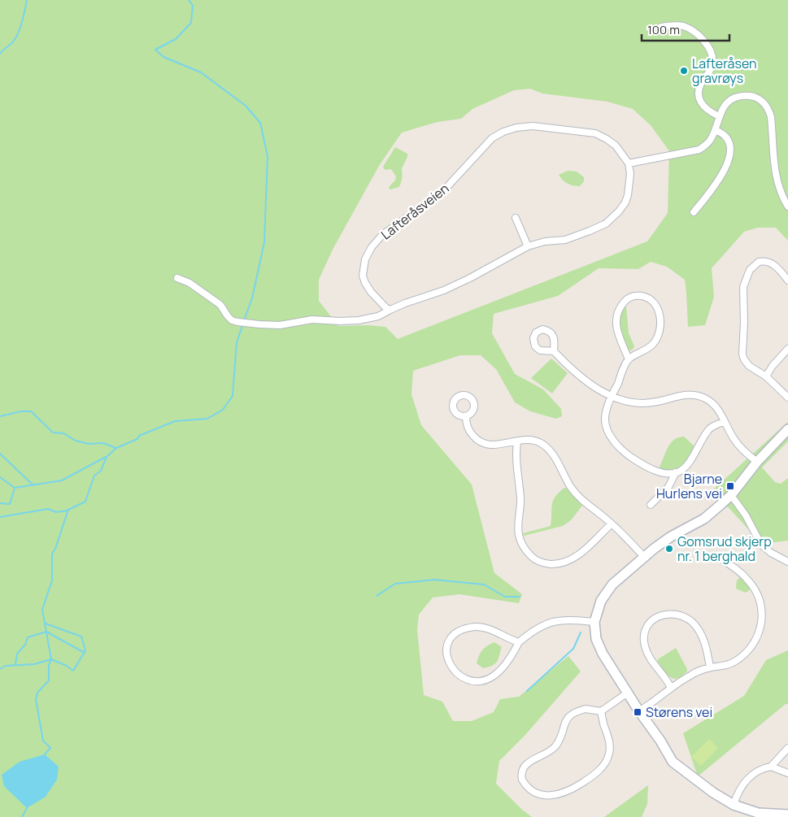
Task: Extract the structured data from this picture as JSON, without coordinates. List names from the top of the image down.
{
  "streets": {
    "street": ["Lafteråsveien"]
  },
  "places": {
    "other": ["Lafteråsen gravrøys", "Gomsrud skjerp nr. 1 berghald"],
    "transit": ["Bjarne Hurlens vei", "Størens vei"]
  },
  "scale_bar": "100 m"
}
